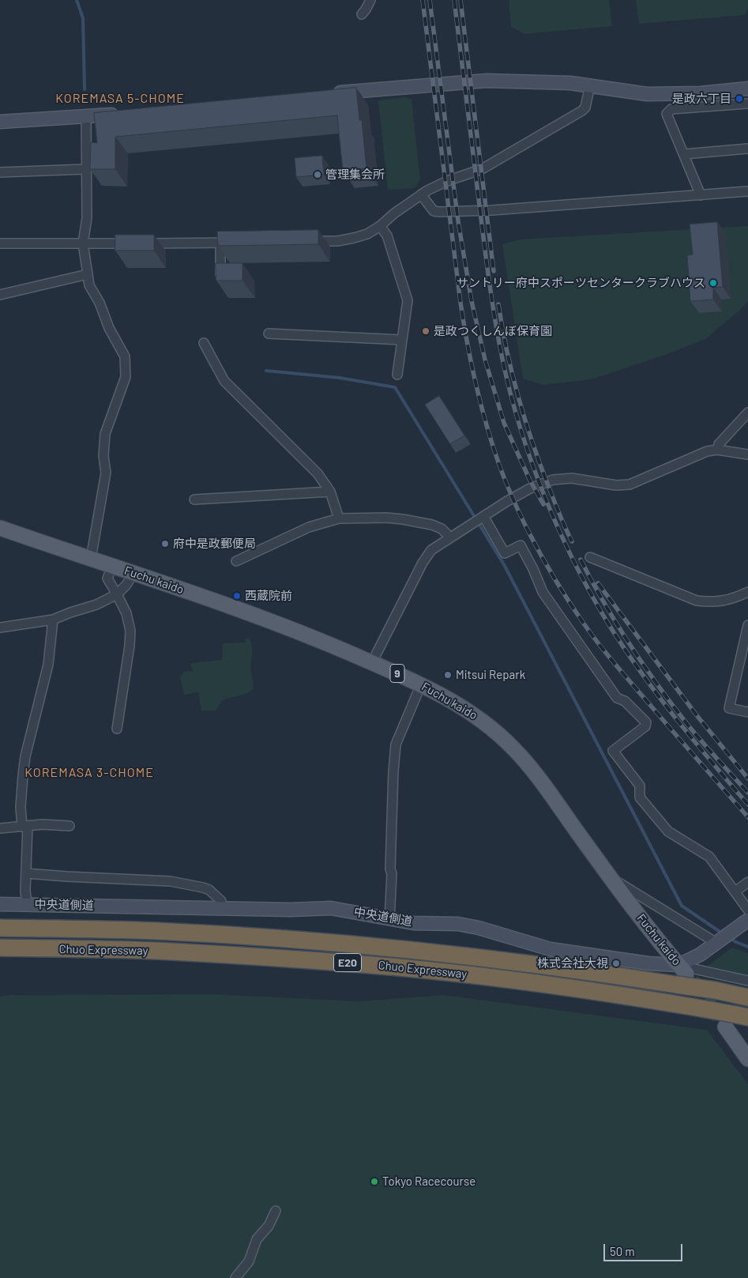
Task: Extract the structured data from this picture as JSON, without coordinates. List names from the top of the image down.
{
  "streets": {
    "highway": ["Chuo Expressway", "E20"],
    "main road": ["Fuchu kaido", "9"],
    "street": ["中央道側道"]
  },
  "crossings": [
    ["Fuchu kaido", "中央道側道"]
  ],
  "districts": ["KOREMASA 5-CHOME", "KOREMASA 3-CHOME"],
  "places": [
    "是政六丁目",
    "管理集会所",
    "サントリー府中スポーツセンタークラブハウス",
    "是政つくしんぼ保育園",
    "府中是政郵便局",
    "西蔵院前",
    "Mitsui Repark",
    "株式会社大視",
    "Tokyo Racecourse"
  ],
  "scale_bar": "50 m"
}
